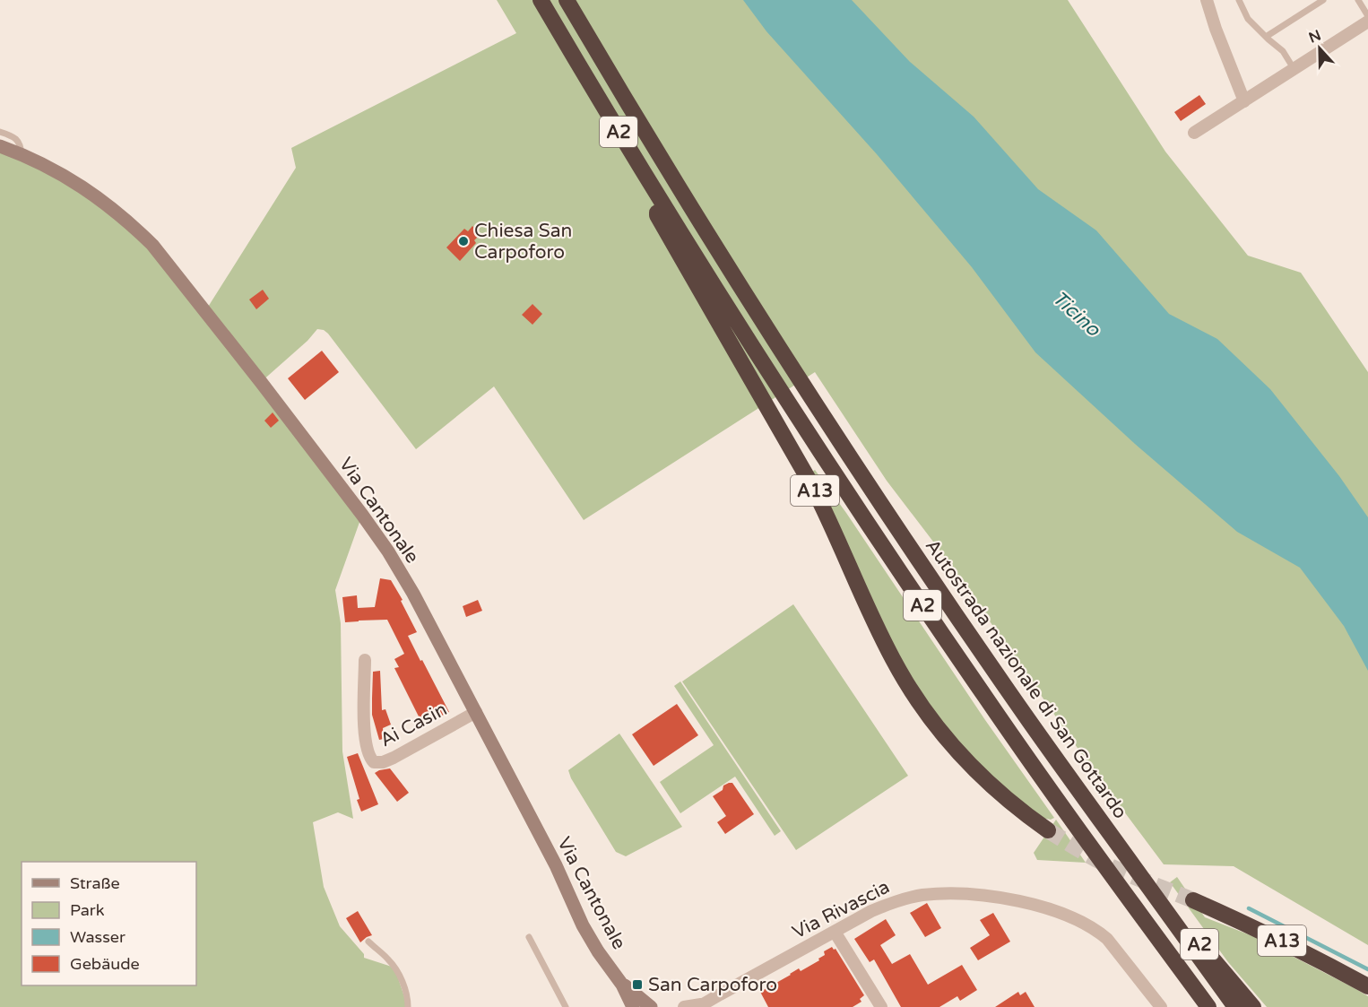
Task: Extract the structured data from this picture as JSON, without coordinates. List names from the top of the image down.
{
  "streets": {
    "highway": ["A2", "A13", "Autostrada nazionale di San Gottardo"],
    "main road": ["Via Cantonale"],
    "street": ["Ai Casin", "Via Rivascia"]
  },
  "crossings": [
    ["A2", "A13"],
    ["A2", "Autostrada nazionale di San Gottardo"],
    ["Via Cantonale", "Ai Casin"]
  ],
  "water": ["Ticino"],
  "places": {
    "other": ["Chiesa San Carpoforo"],
    "transit": ["San Carpoforo"]
  },
  "legend": [
    "Straße",
    "Park",
    "Wasser",
    "Gebäude"
  ],
  "north": "top"
}
